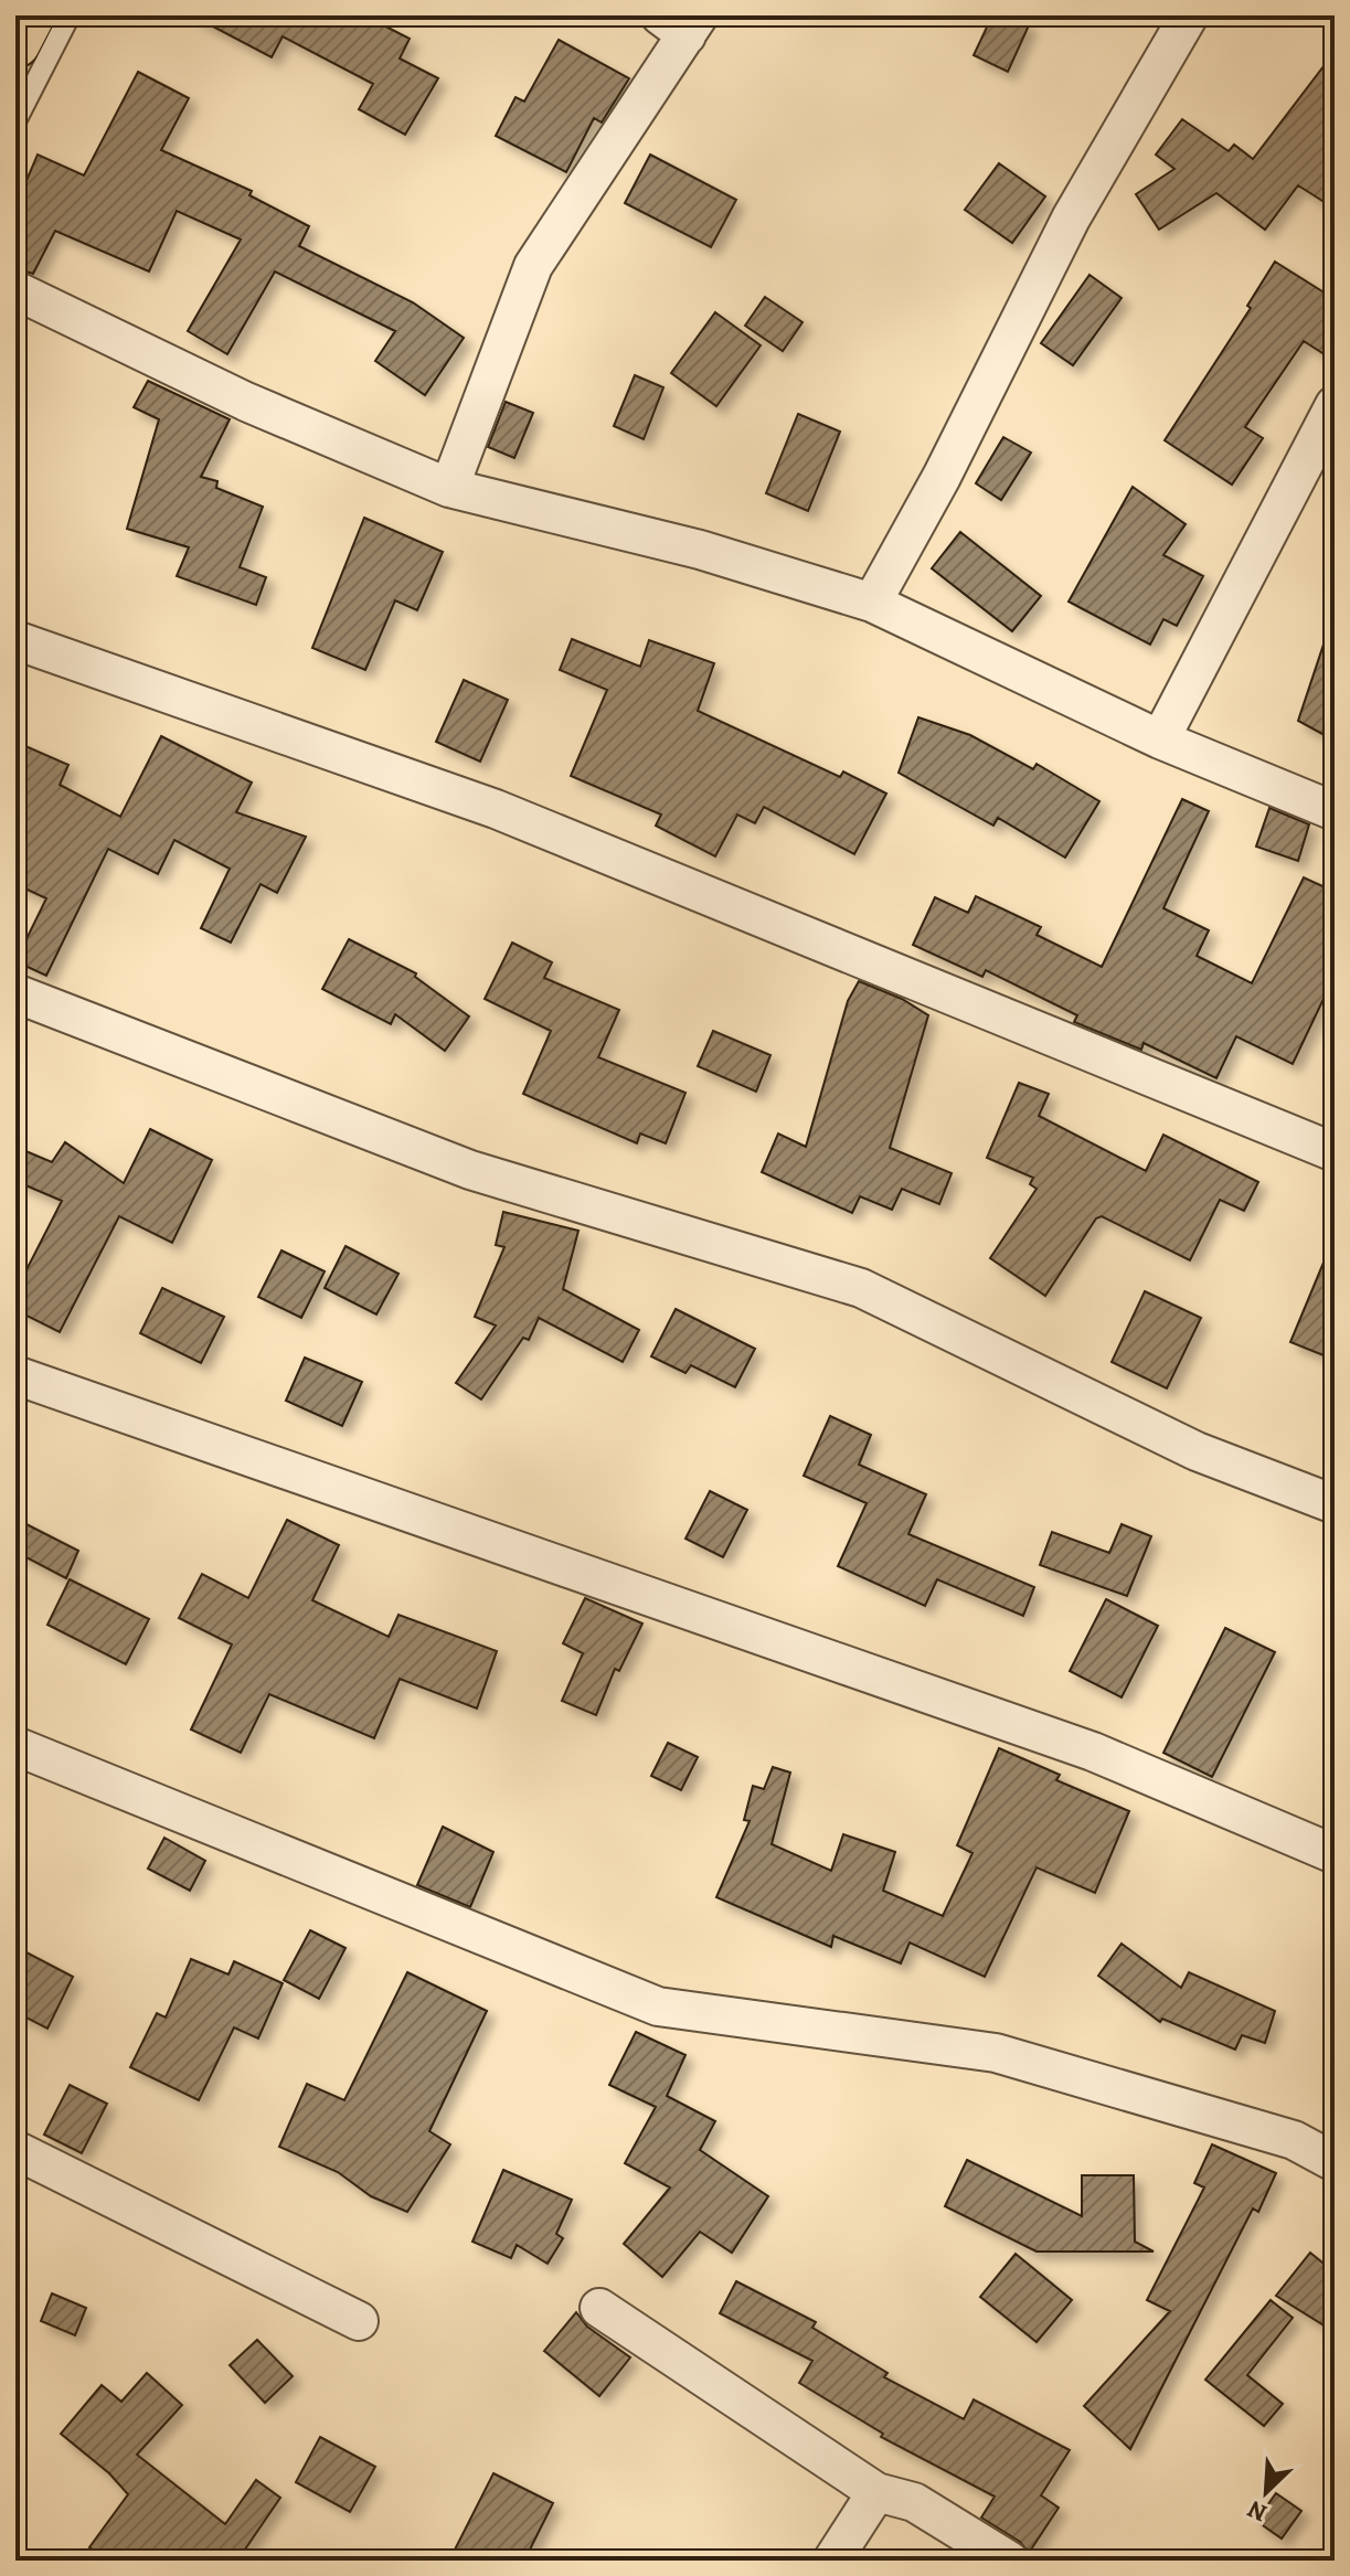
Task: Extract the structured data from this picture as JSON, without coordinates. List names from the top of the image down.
{
  "north": "bottom left"
}
